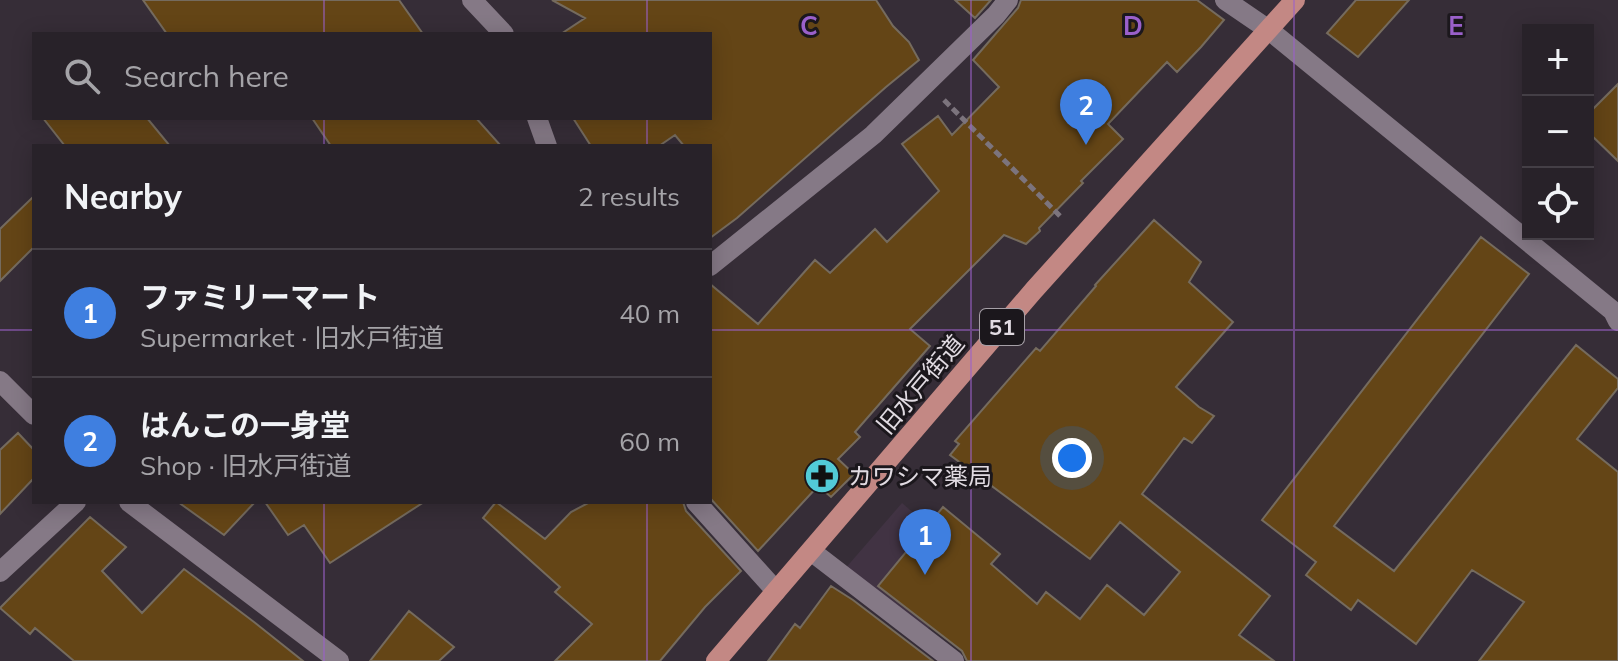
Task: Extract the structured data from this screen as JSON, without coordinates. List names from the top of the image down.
{
  "streets": {
    "main road": ["51", "旧水戸街道"]
  },
  "places": {
    "pharmacy": ["カワシマ薬局"]
  },
  "page": {
    "map_buttons": ["+", "−"],
    "search": "Search here",
    "pins": ["2", "1"],
    "heading": ["Nearby", "2 results"],
    "list": [
      {
        "mark": "1",
        "name": "ファミリーマート",
        "note": "Supermarket · 旧水戸街道",
        "value": "40 m"
      },
      {
        "mark": "2",
        "name": "はんこの一身堂",
        "note": "Shop · 旧水戸街道",
        "value": "60 m"
      }
    ]
  },
  "grid": {
    "columns": ["C", "D", "E"]
  }
}
